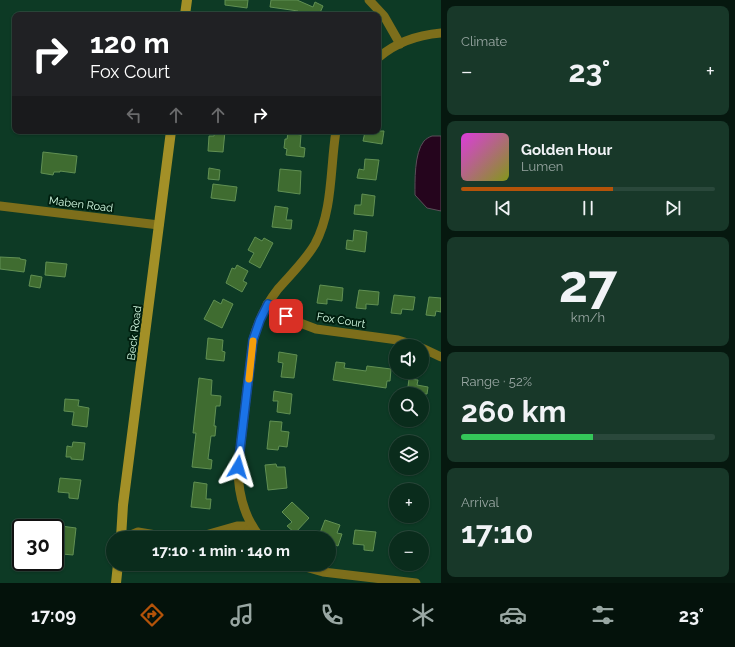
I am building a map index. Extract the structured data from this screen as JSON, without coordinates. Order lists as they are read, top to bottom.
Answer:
{
  "streets": {
    "main road": ["Beck Road"],
    "street": ["Maben Road", "Fox Court"]
  },
  "crossings": [
    ["Maben Road", "Beck Road"]
  ],
  "page": {
    "tile": [
      "Climate",
      ["27", "km/h"],
      ["Range · 52%", "260 km"],
      ["Arrival", "17:10"]
    ],
    "turn": ["120 m", "Fox Court"],
    "heat": ["−", "23°", "+"],
    "song": ["Golden Hour", "Lumen"],
    "map_buttons": ["+", "−"],
    "limit": "30",
    "trip": "17:10 · 1 min · 140 m",
    "tabs": ["17:09", "23°"]
  }
}
